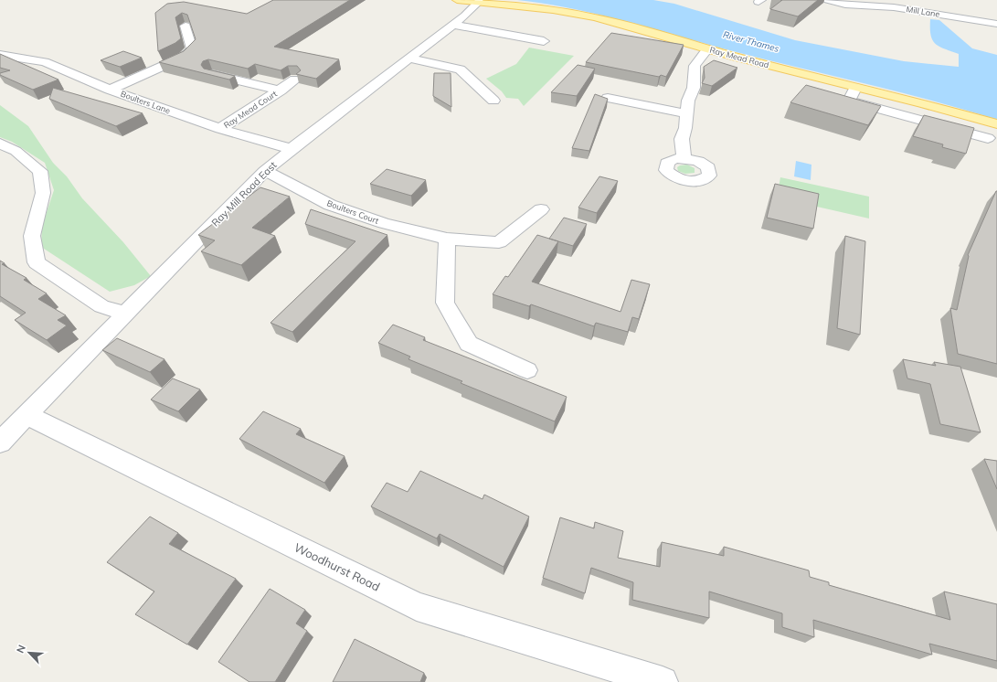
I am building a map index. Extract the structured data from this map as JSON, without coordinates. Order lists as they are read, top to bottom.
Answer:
{
  "streets": {
    "main road": ["Ray Mead Road"],
    "street": [
      "Mill Lane",
      "Boulters Lane",
      "Ray Mead Court",
      "Ray Mill Road East",
      "Boulters Court",
      "Woodhurst Road"
    ]
  },
  "crossings": [
    ["Ray Mead Road", "Ray Mill Road East"],
    ["Boulters Lane", "Ray Mead Court"],
    ["Boulters Lane", "Ray Mill Road East"],
    ["Ray Mill Road East", "Boulters Court"],
    ["Ray Mill Road East", "Woodhurst Road"]
  ],
  "water": ["River Thames"],
  "north": "top left"
}
